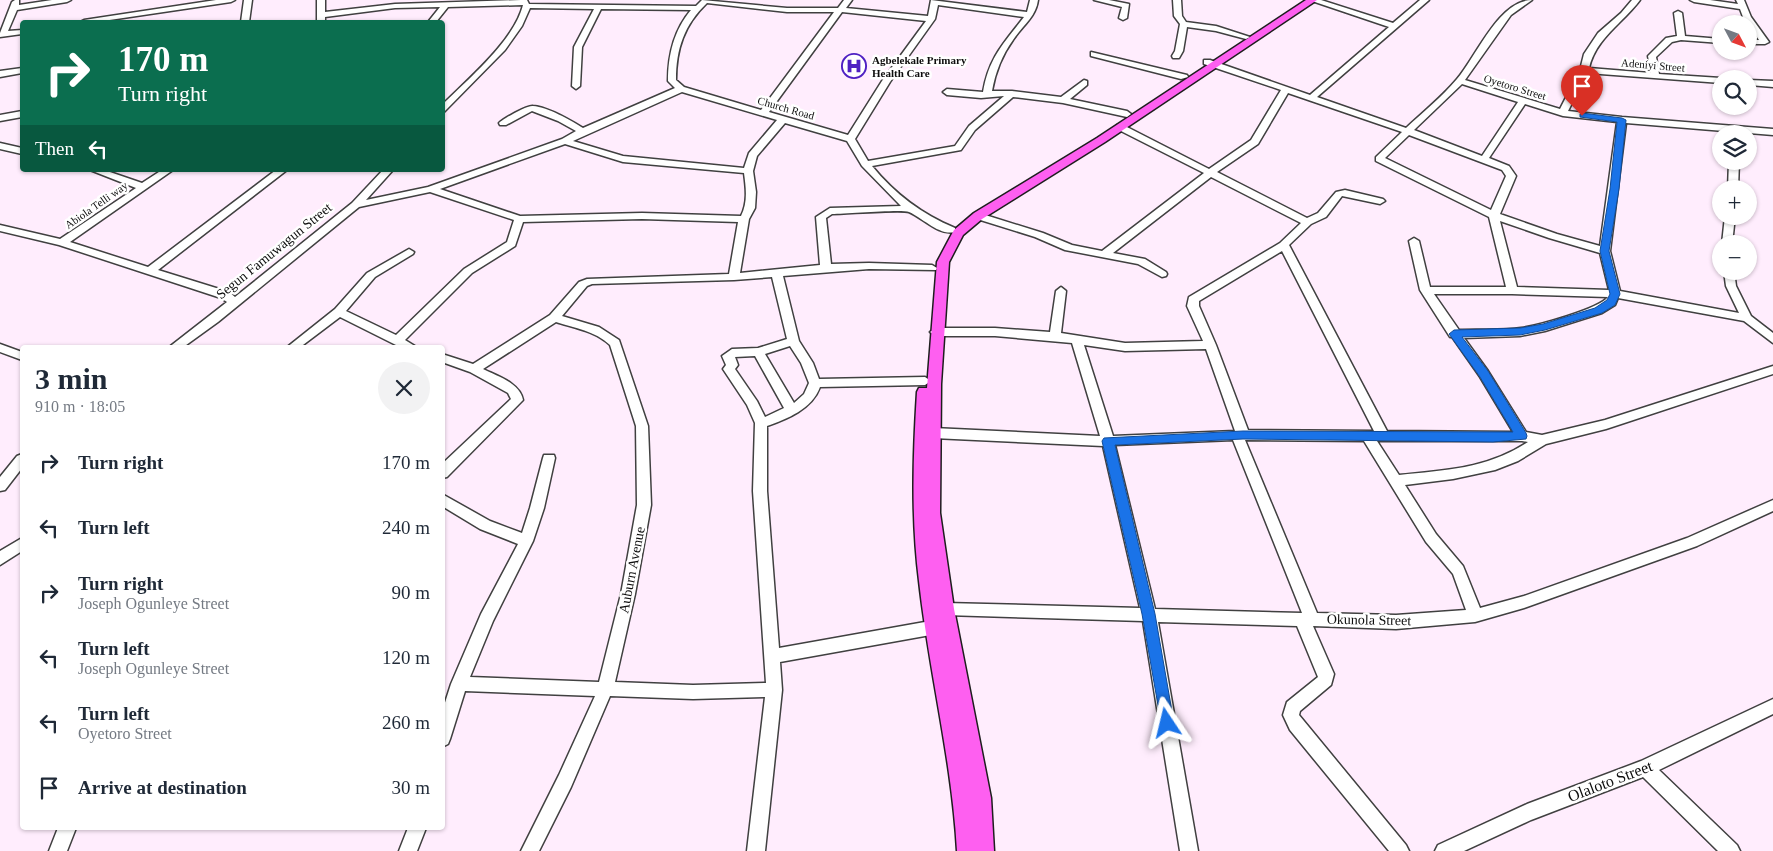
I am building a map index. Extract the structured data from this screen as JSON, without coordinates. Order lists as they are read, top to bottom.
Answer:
{
  "streets": {
    "street": [
      "Adeniyi Street",
      "Oyetoro Street",
      "Church Road",
      "Abiola Telli way",
      "Segun Famuwagun Street",
      "Auburn Avenue",
      "Okunola Street",
      "Olaloto Street"
    ]
  },
  "places": {
    "hospital": ["Agbelekale Primary Health Care"]
  },
  "north": "bottom right",
  "page": {
    "map_buttons": ["+", "−"],
    "turn": ["170 m", "Turn right"],
    "then": "Then",
    "heading": ["3 min", "910 m · 18:05"],
    "list": [
      {
        "name": "Turn right",
        "value": "170 m"
      },
      {
        "name": "Turn left",
        "value": "240 m"
      },
      {
        "name": "Turn right",
        "note": "Joseph Ogunleye Street",
        "value": "90 m"
      },
      {
        "name": "Turn left",
        "note": "Joseph Ogunleye Street",
        "value": "120 m"
      },
      {
        "name": "Turn left",
        "note": "Oyetoro Street",
        "value": "260 m"
      },
      {
        "name": "Arrive at destination",
        "value": "30 m"
      }
    ]
  }
}
